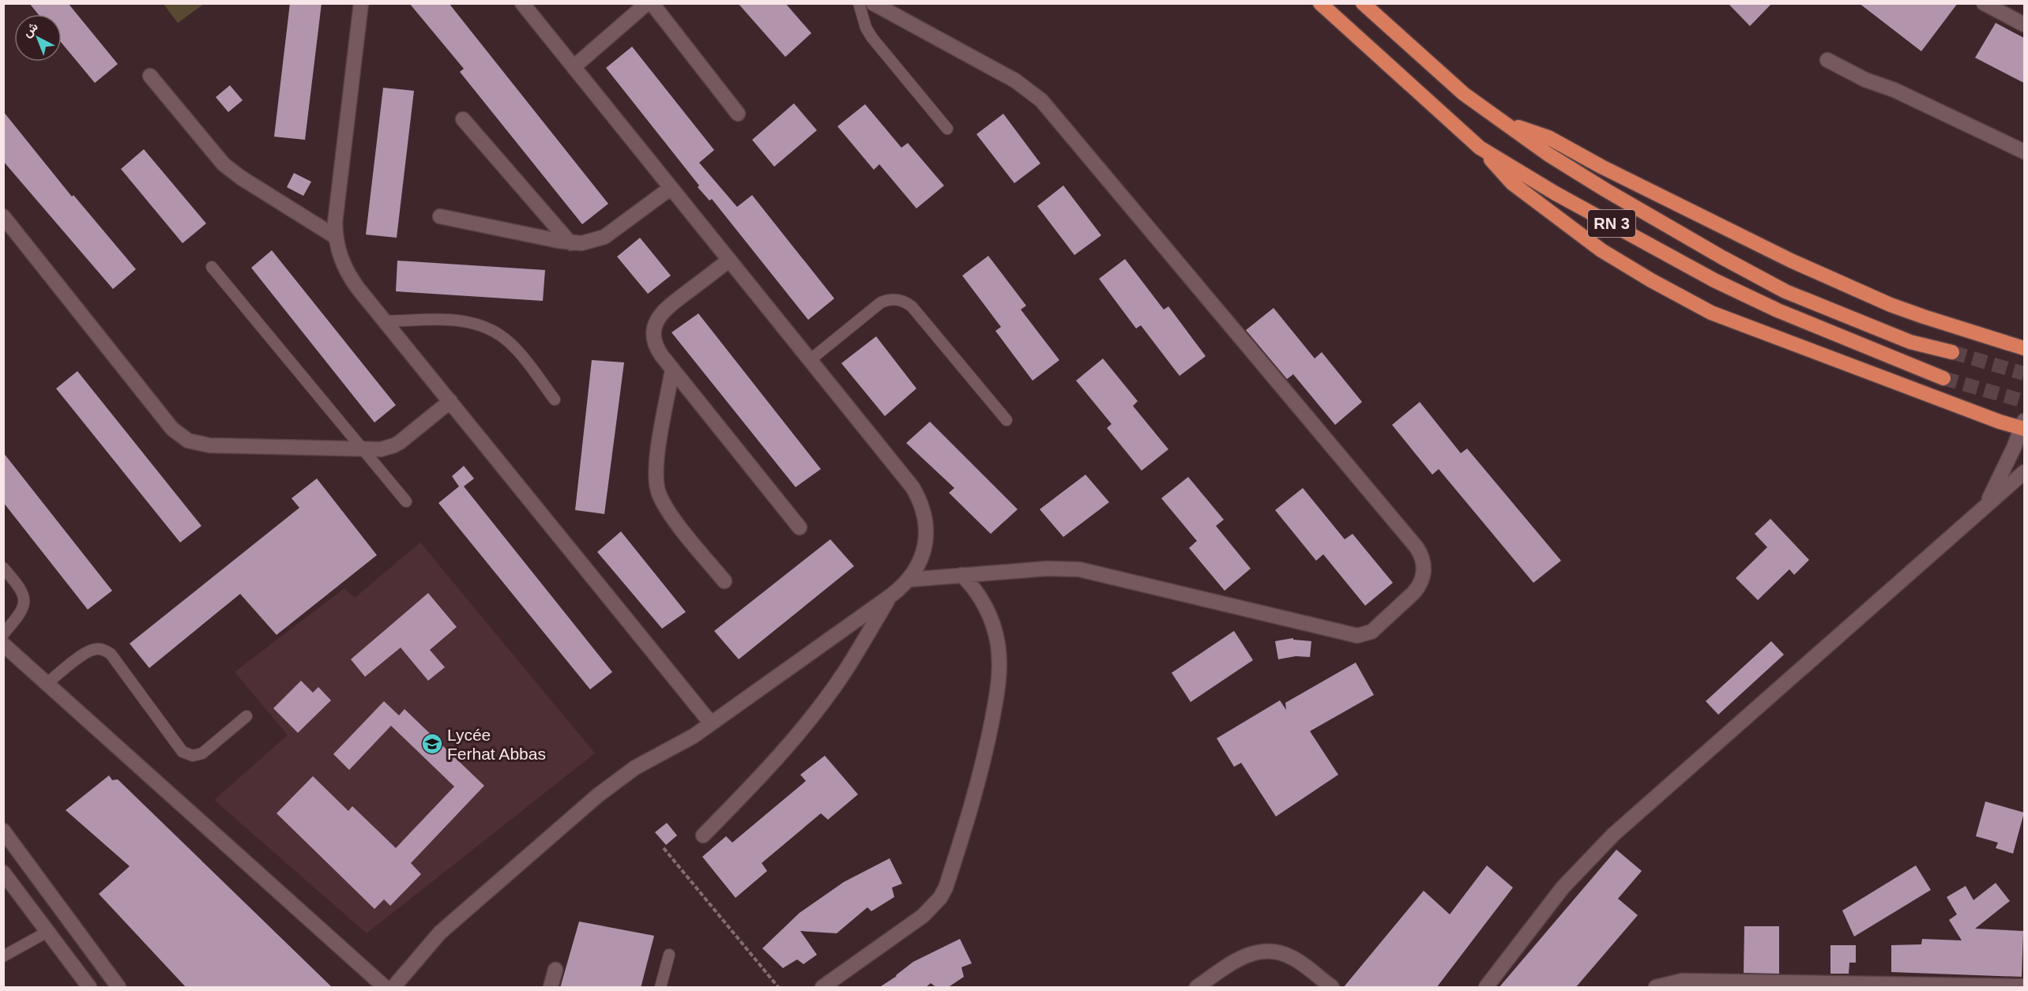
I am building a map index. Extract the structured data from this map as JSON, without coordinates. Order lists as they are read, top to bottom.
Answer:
{
  "streets": {
    "highway": ["RN 3"]
  },
  "places": {
    "school or university": ["Lycée Ferhat Abbas"]
  },
  "north": "top left"
}
